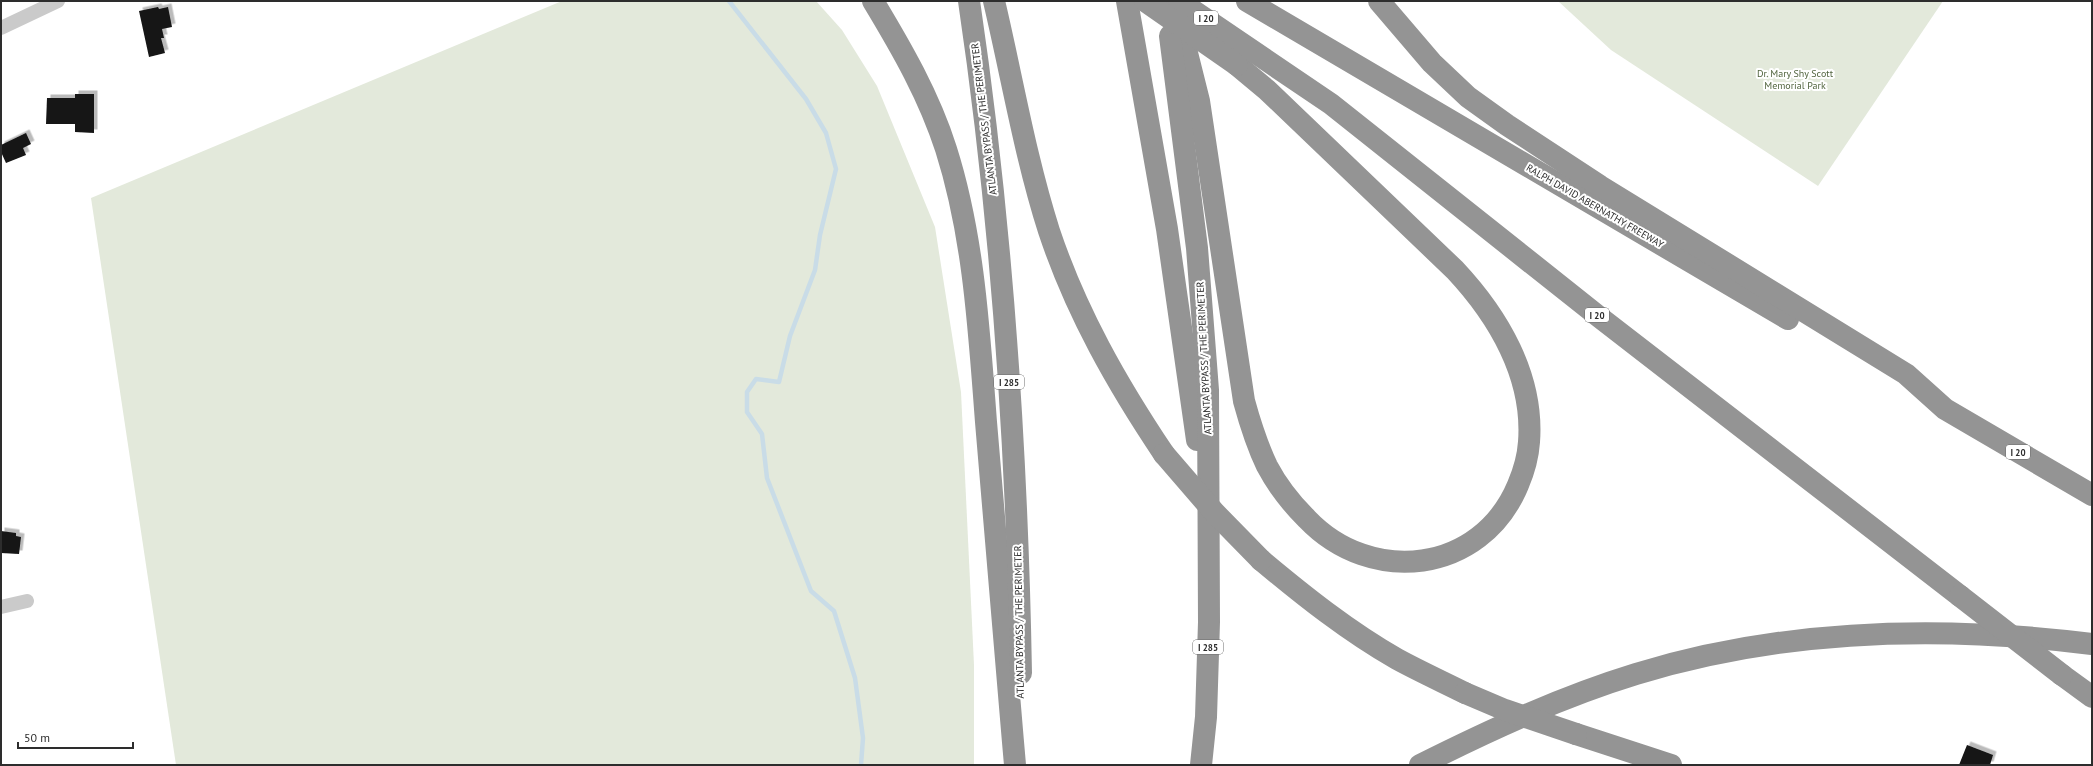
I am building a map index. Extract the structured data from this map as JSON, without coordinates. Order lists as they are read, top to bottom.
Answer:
{
  "streets": {
    "highway": [
      "I 20",
      "ATLANTA BYPASS / THE PERIMETER",
      "RALPH DAVID ABERNATHY FREEWAY",
      "I 285"
    ]
  },
  "crossings": [
    ["I 20", "RALPH DAVID ABERNATHY FREEWAY"]
  ],
  "parks": ["Dr. Mary Shy Scott Memorial Park"],
  "scale_bar": "50 m"
}
